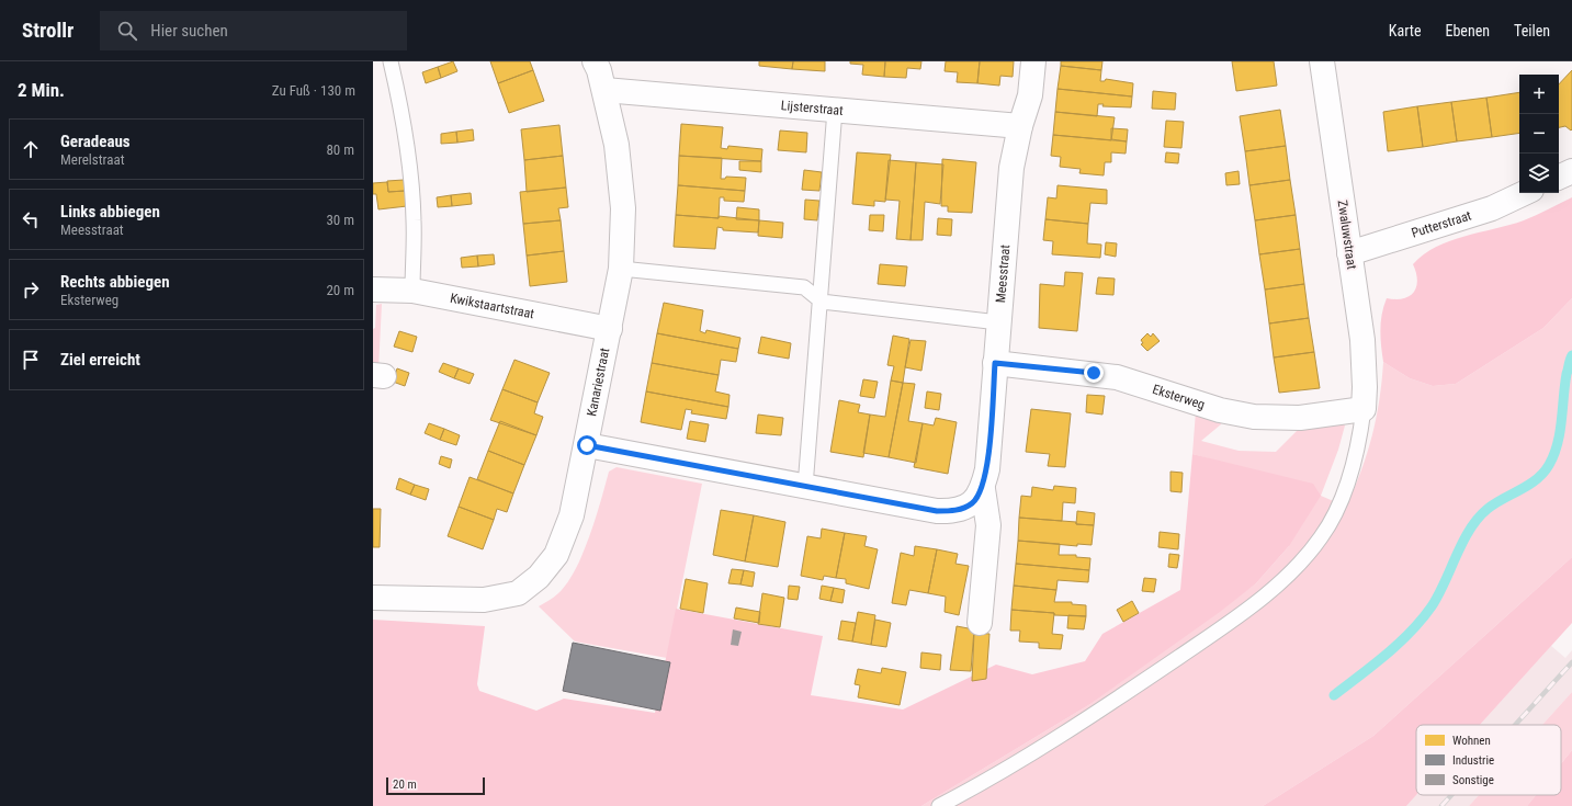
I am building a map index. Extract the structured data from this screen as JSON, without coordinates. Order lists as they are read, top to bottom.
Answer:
{
  "streets": {
    "street": [
      "Lijsterstraat",
      "Putterstraat",
      "Zwaluwstraat",
      "Meesstraat",
      "Kwikstaartstraat",
      "Kanariestraat",
      "Eksterweg"
    ]
  },
  "crossings": [
    ["Lijsterstraat", "Meesstraat"],
    ["Lijsterstraat", "Kanariestraat"],
    ["Putterstraat", "Zwaluwstraat"],
    ["Zwaluwstraat", "Eksterweg"],
    ["Meesstraat", "Eksterweg"],
    ["Kwikstaartstraat", "Kanariestraat"]
  ],
  "legend": ["Wohnen", "Industrie", "Sonstige"],
  "scale_bar": "20 m",
  "page": {
    "header": "Strollr",
    "search": "Hier suchen",
    "nav": ["Karte", "Ebenen", "Teilen"],
    "heading": ["2 Min.", "Zu Fuß · 130 m"],
    "map_buttons": ["+", "−"],
    "list": [
      ["Geradeaus", "Merelstraat", "80 m"],
      ["Links abbiegen", "Meesstraat", "30 m"],
      ["Rechts abbiegen", "Eksterweg", "20 m"],
      "Ziel erreicht"
    ],
    "scale": "20 m"
  }
}
